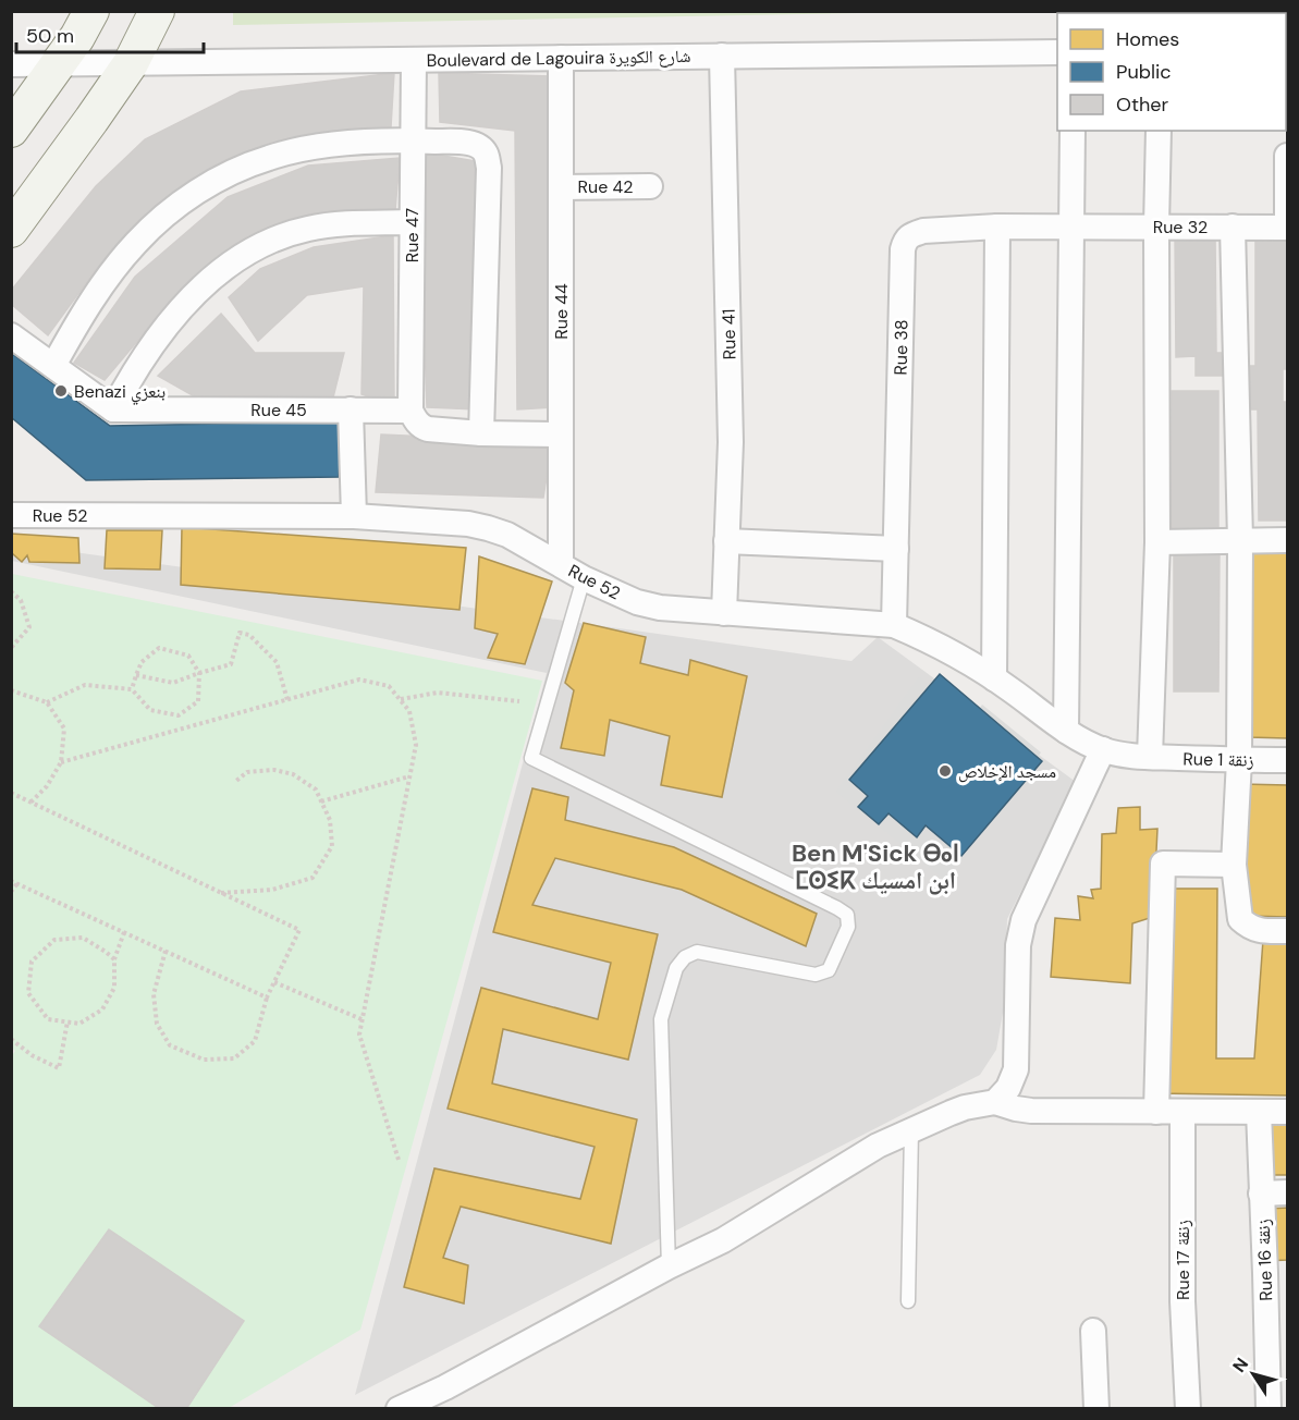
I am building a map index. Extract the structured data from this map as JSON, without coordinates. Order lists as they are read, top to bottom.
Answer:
{
  "streets": {
    "street": [
      "Boulevard de Lagouira شارع الكويرة",
      "Rue 42",
      "Rue 32",
      "Rue 47",
      "Rue 44",
      "Rue 41",
      "Rue 38",
      "Rue 45",
      "Rue 52",
      "Rue 1 زنقة",
      "Rue 17 زنقة",
      "Rue 16 زنقة"
    ]
  },
  "crossings": [
    ["Boulevard de Lagouira شارع الكويرة", "Rue 47"],
    ["Boulevard de Lagouira شارع الكويرة", "Rue 44"],
    ["Boulevard de Lagouira شارع الكويرة", "Rue 41"],
    ["Rue 42", "Rue 44"],
    ["Rue 32", "Rue 38"],
    ["Rue 47", "Rue 45"],
    ["Rue 44", "Rue 52"],
    ["Rue 41", "Rue 52"],
    ["Rue 38", "Rue 52"],
    ["Rue 52", "Rue 1 زنقة"]
  ],
  "districts": ["Ben M'Sick ⴱⴰⵏ ⵎⵙⵉⴽ ابن امسيك"],
  "places": ["Benazi بنعزي", "مسجد الإخلاص"],
  "legend": ["Homes", "Public", "Other"],
  "scale_bar": "50 m",
  "north": "top left"
}
